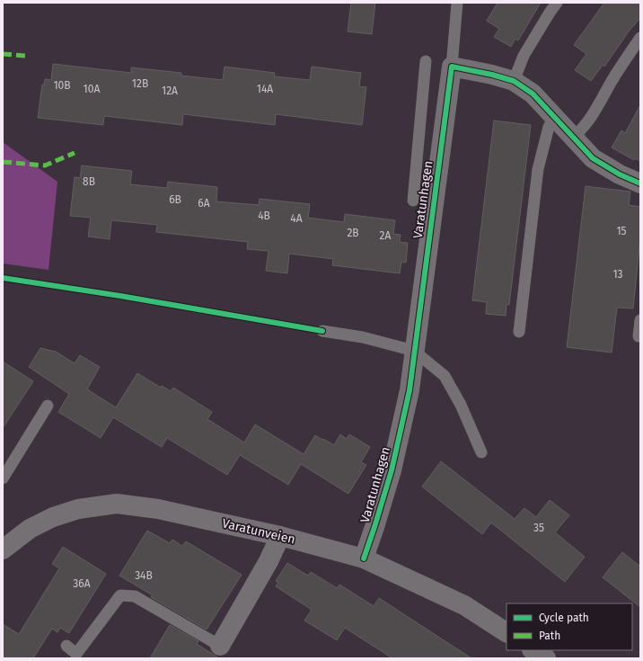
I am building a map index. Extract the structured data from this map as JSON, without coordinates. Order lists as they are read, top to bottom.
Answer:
{
  "streets": {
    "street": ["Varatunhagen", "Varatunveien"]
  },
  "crossings": [
    ["Varatunhagen", "Varatunveien"]
  ],
  "house_numbers": [
    "12B",
    "10B",
    "10A",
    "14A",
    "12A",
    "8B",
    "6B",
    "6A",
    "4B",
    "4A",
    "15",
    "2B",
    "2A",
    "13",
    "35",
    "34B",
    "36A"
  ],
  "legend": ["Cycle path", "Path"]
}
